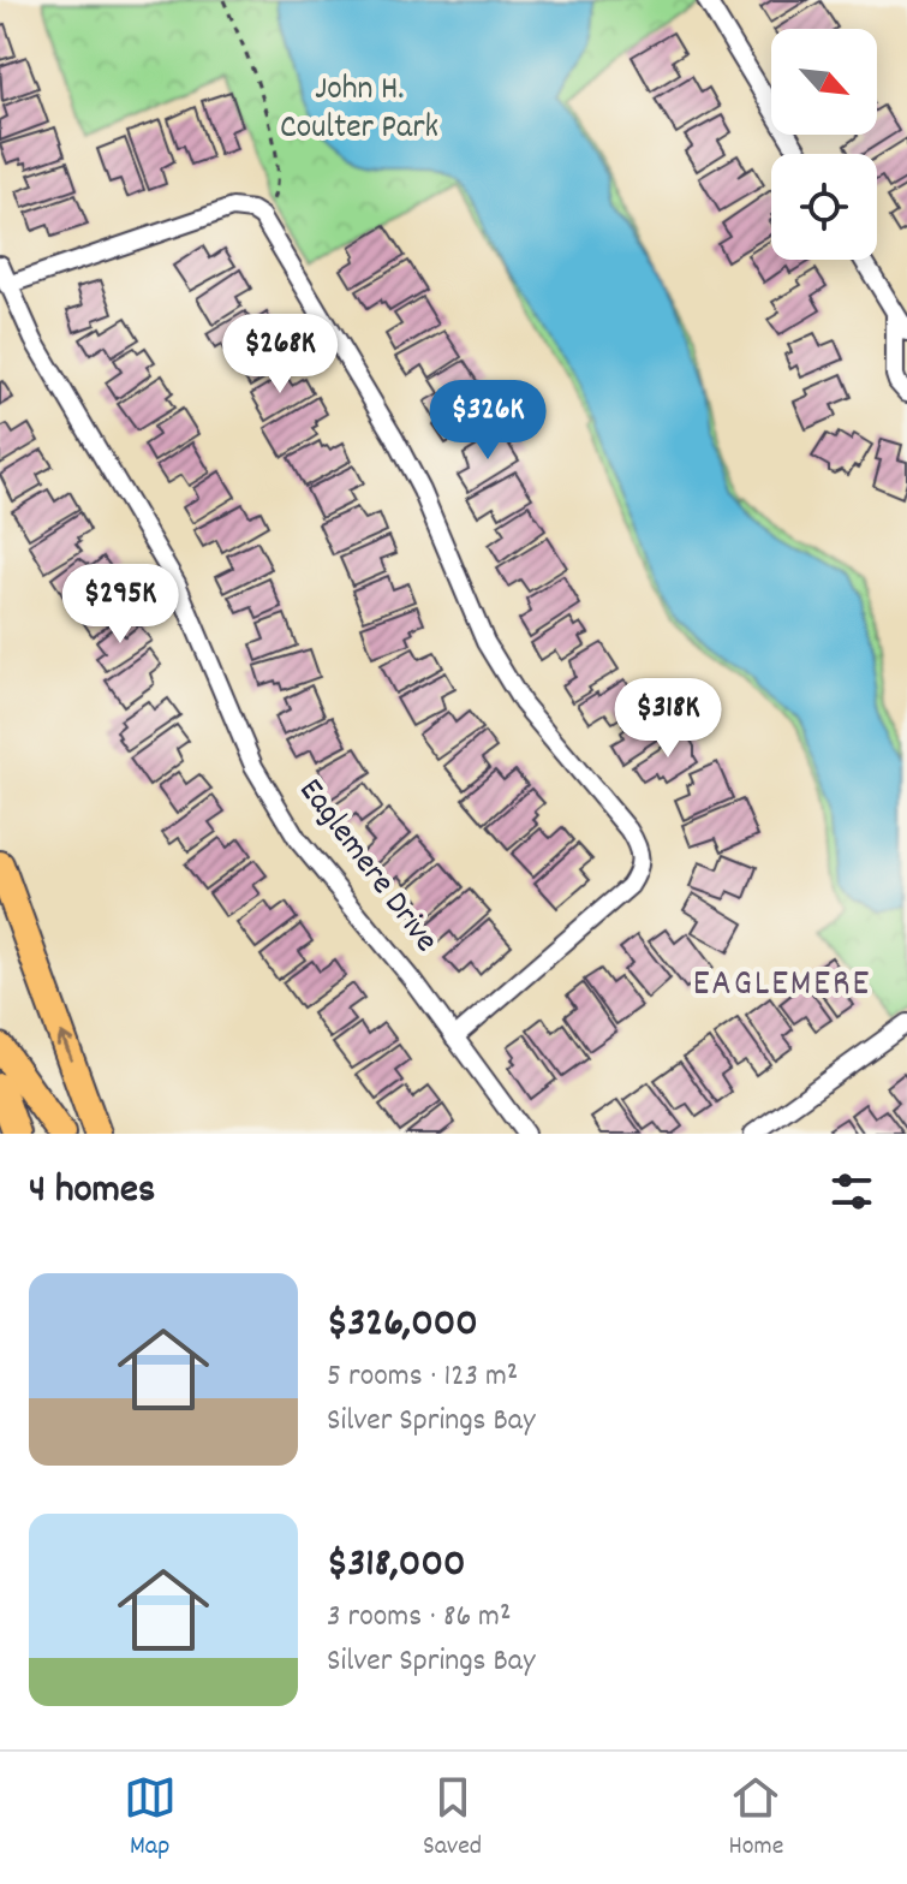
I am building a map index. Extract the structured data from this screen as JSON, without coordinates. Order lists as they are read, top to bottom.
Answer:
{
  "streets": {
    "street": ["Eaglemere Drive"]
  },
  "districts": ["EAGLEMERE"],
  "parks": ["John H. Coulter Park"],
  "north": "bottom right",
  "page": {
    "price": [
      "$268K",
      "$326K",
      "$295K",
      "$318K"
    ],
    "heading": "4 homes",
    "list": [
      {
        "name": "$326,000",
        "note": "5 rooms · 123 m² · Silver Springs Bay"
      },
      {
        "name": "$318,000",
        "note": "3 rooms · 86 m² · Silver Springs Bay"
      }
    ],
    "tabs": ["Map", "Saved", "Home"]
  }
}
